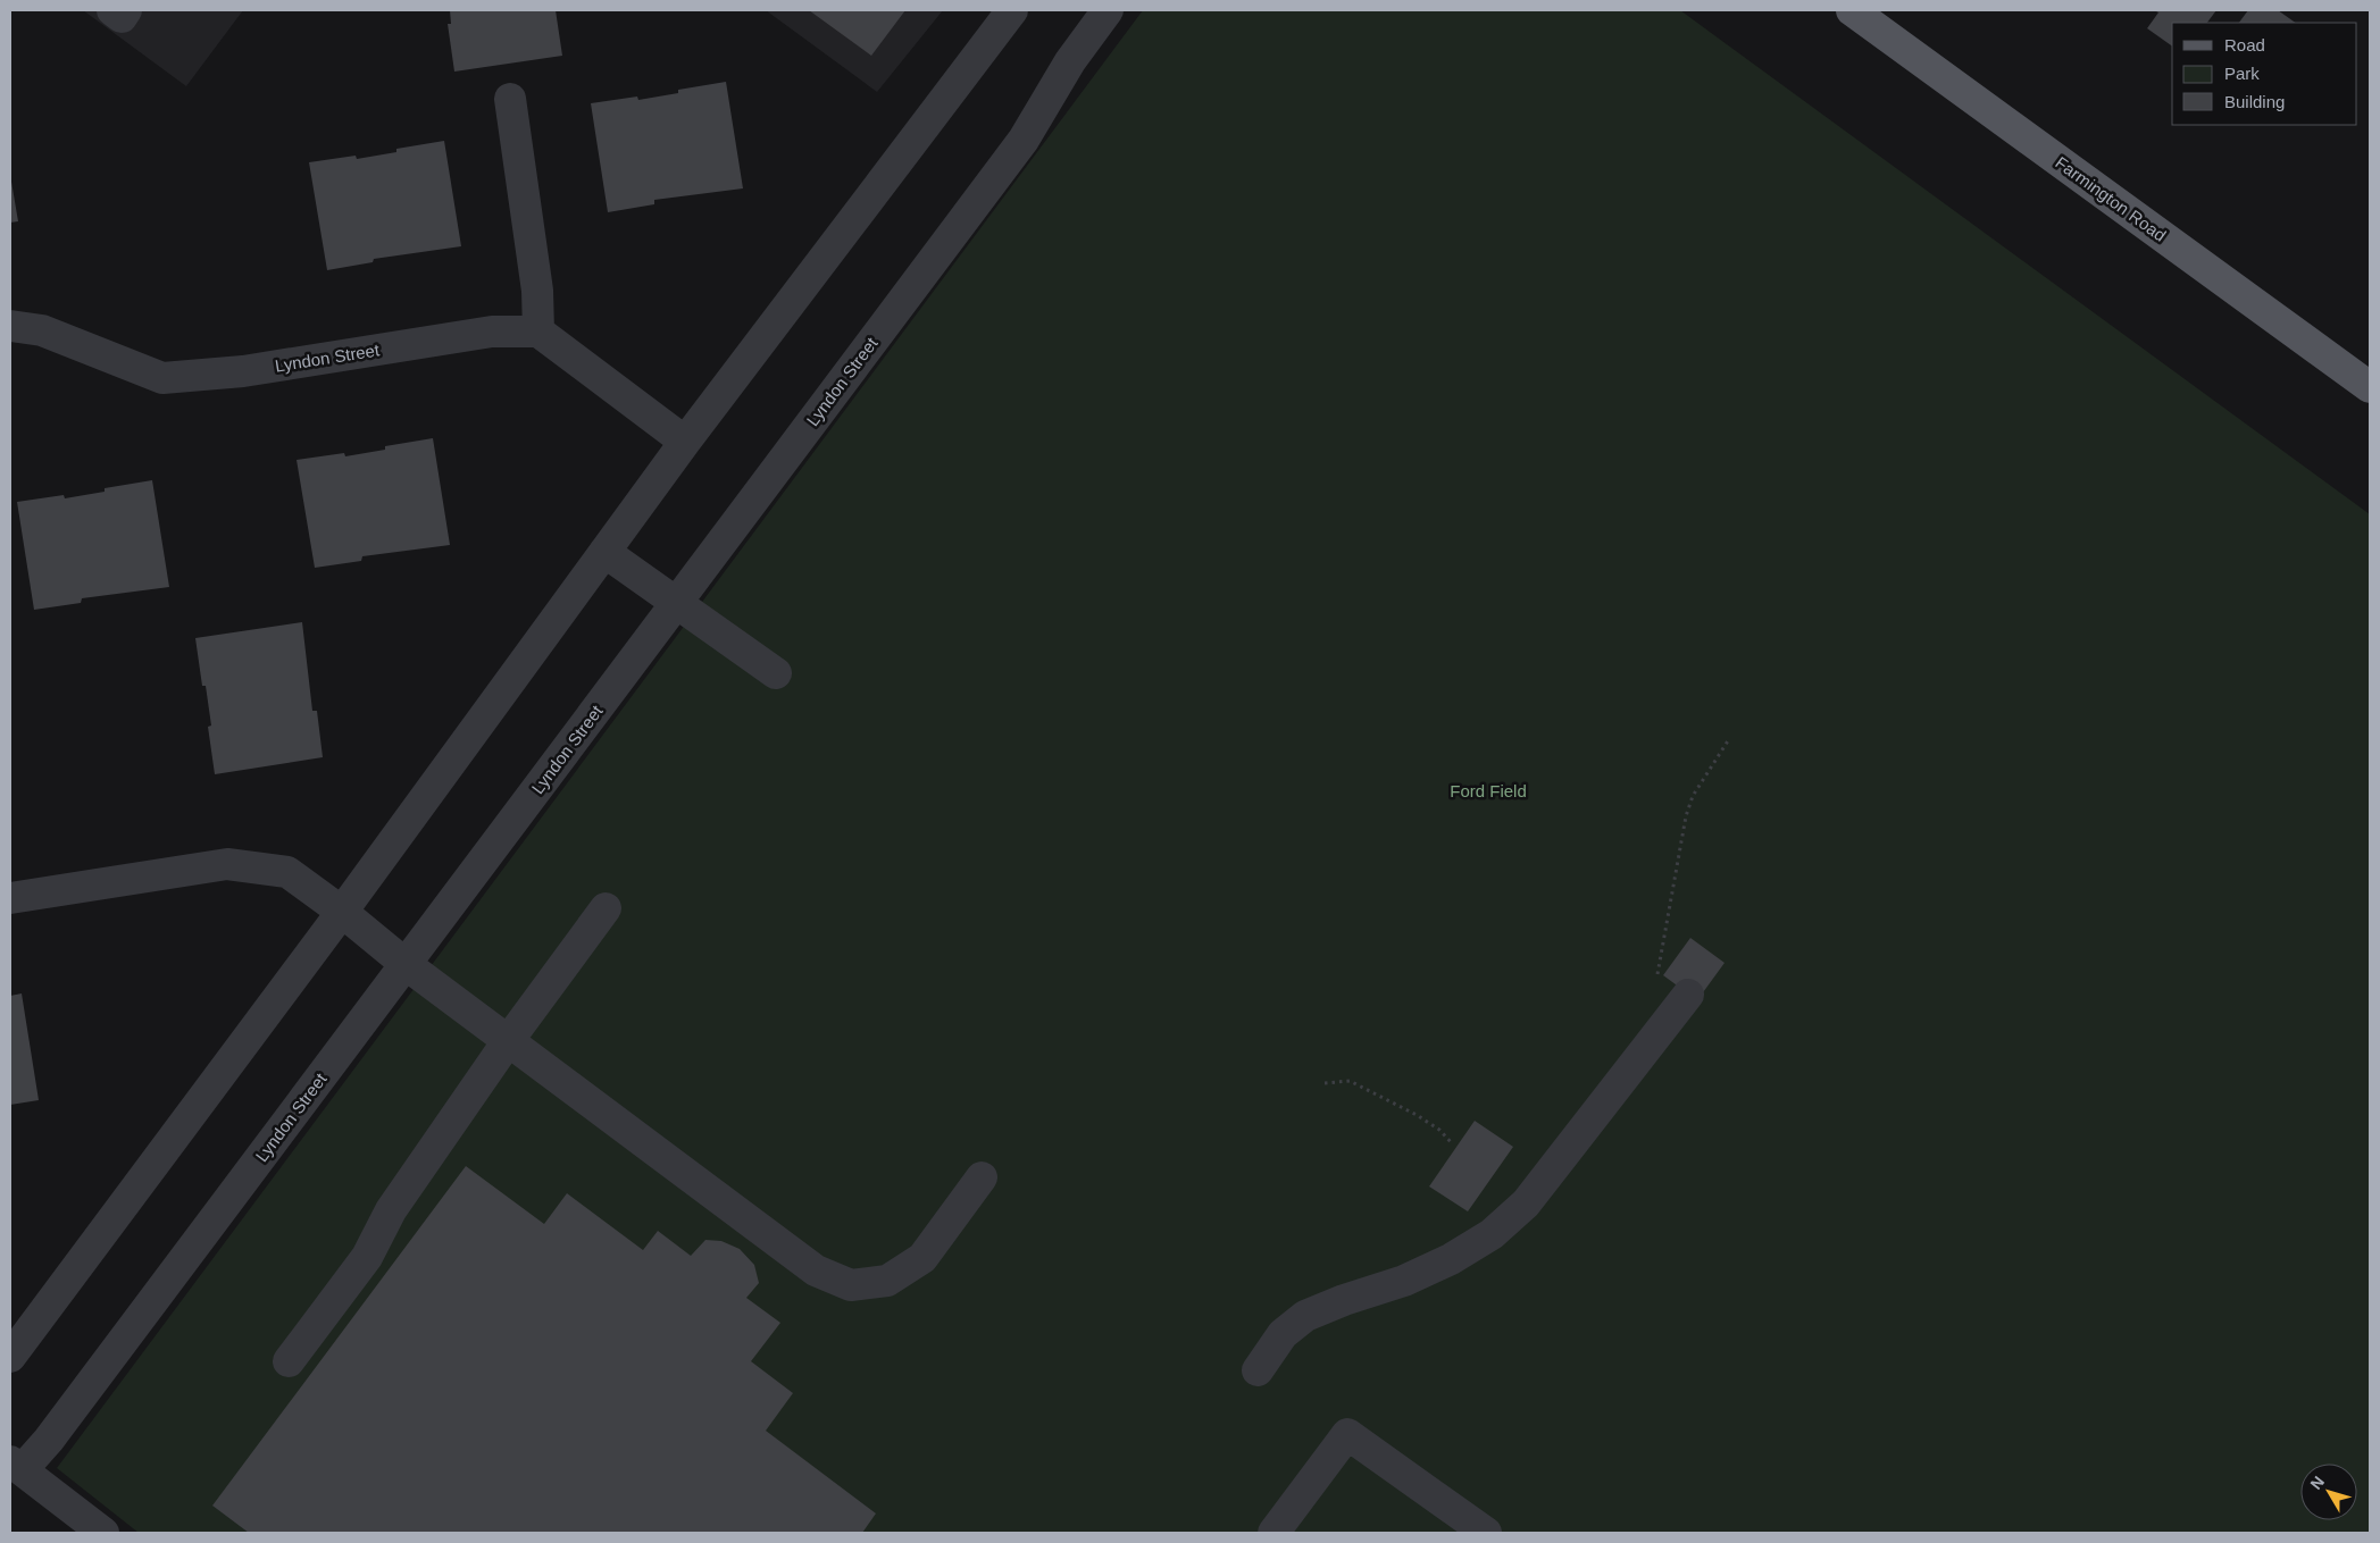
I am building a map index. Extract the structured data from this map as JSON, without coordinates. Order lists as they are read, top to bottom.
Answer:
{
  "streets": {
    "main road": ["Farmington Road"],
    "street": ["Lyndon Street"]
  },
  "parks": ["Ford Field"],
  "legend": ["Road", "Park", "Building"],
  "north": "top left"
}
